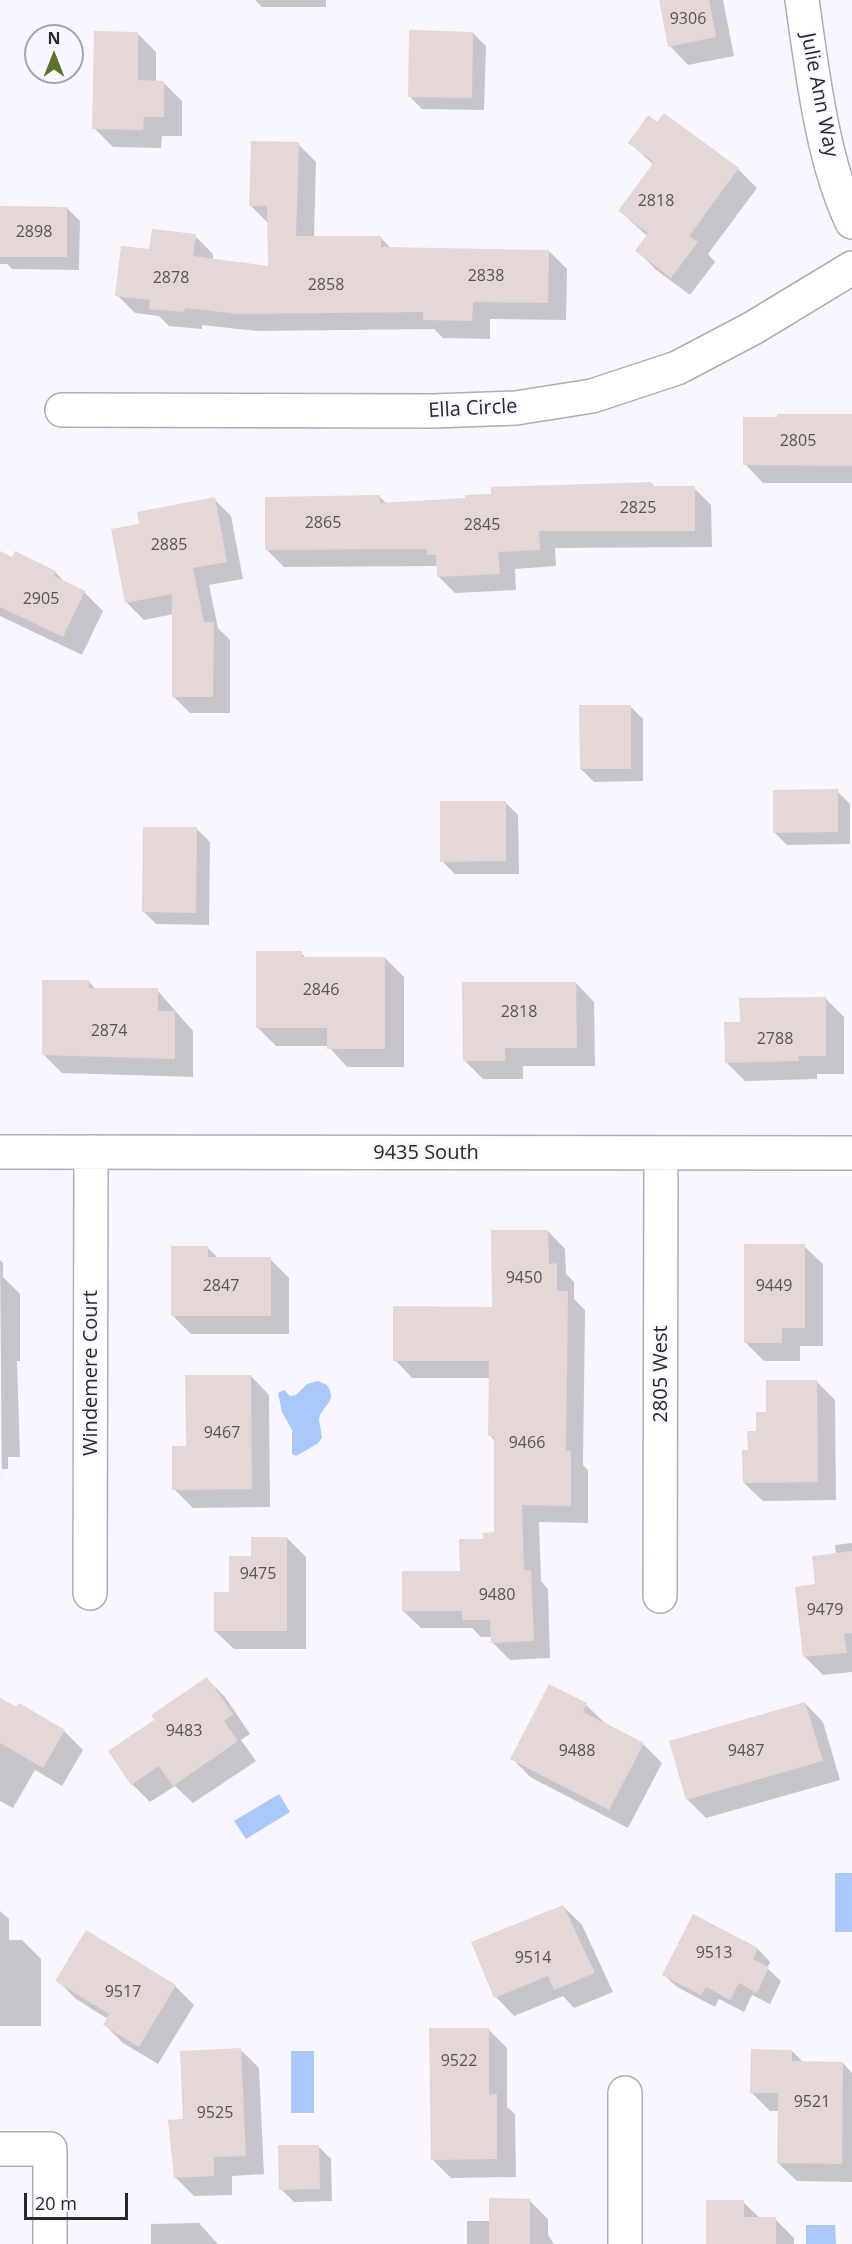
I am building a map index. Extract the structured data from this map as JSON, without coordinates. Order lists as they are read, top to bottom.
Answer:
{
  "streets": {
    "street": [
      "Julie Ann Way",
      "Ella Circle",
      "9435 South",
      "Windemere Court",
      "2805 West"
    ]
  },
  "crossings": [
    ["9435 South", "Windemere Court"],
    ["9435 South", "2805 West"]
  ],
  "house_numbers": [
    "9306",
    "2818",
    "2898",
    "2838",
    "2878",
    "2858",
    "2805",
    "2825",
    "2865",
    "2845",
    "2885",
    "2905",
    "2846",
    "2818",
    "2874",
    "2788",
    "9450",
    "2847",
    "9449",
    "9467",
    "9466",
    "9475",
    "9480",
    "9479",
    "9483",
    "9488",
    "9487",
    "9513",
    "9514",
    "9517",
    "9522",
    "9521",
    "9525"
  ],
  "scale_bar": "20 m",
  "north": "top"
}
